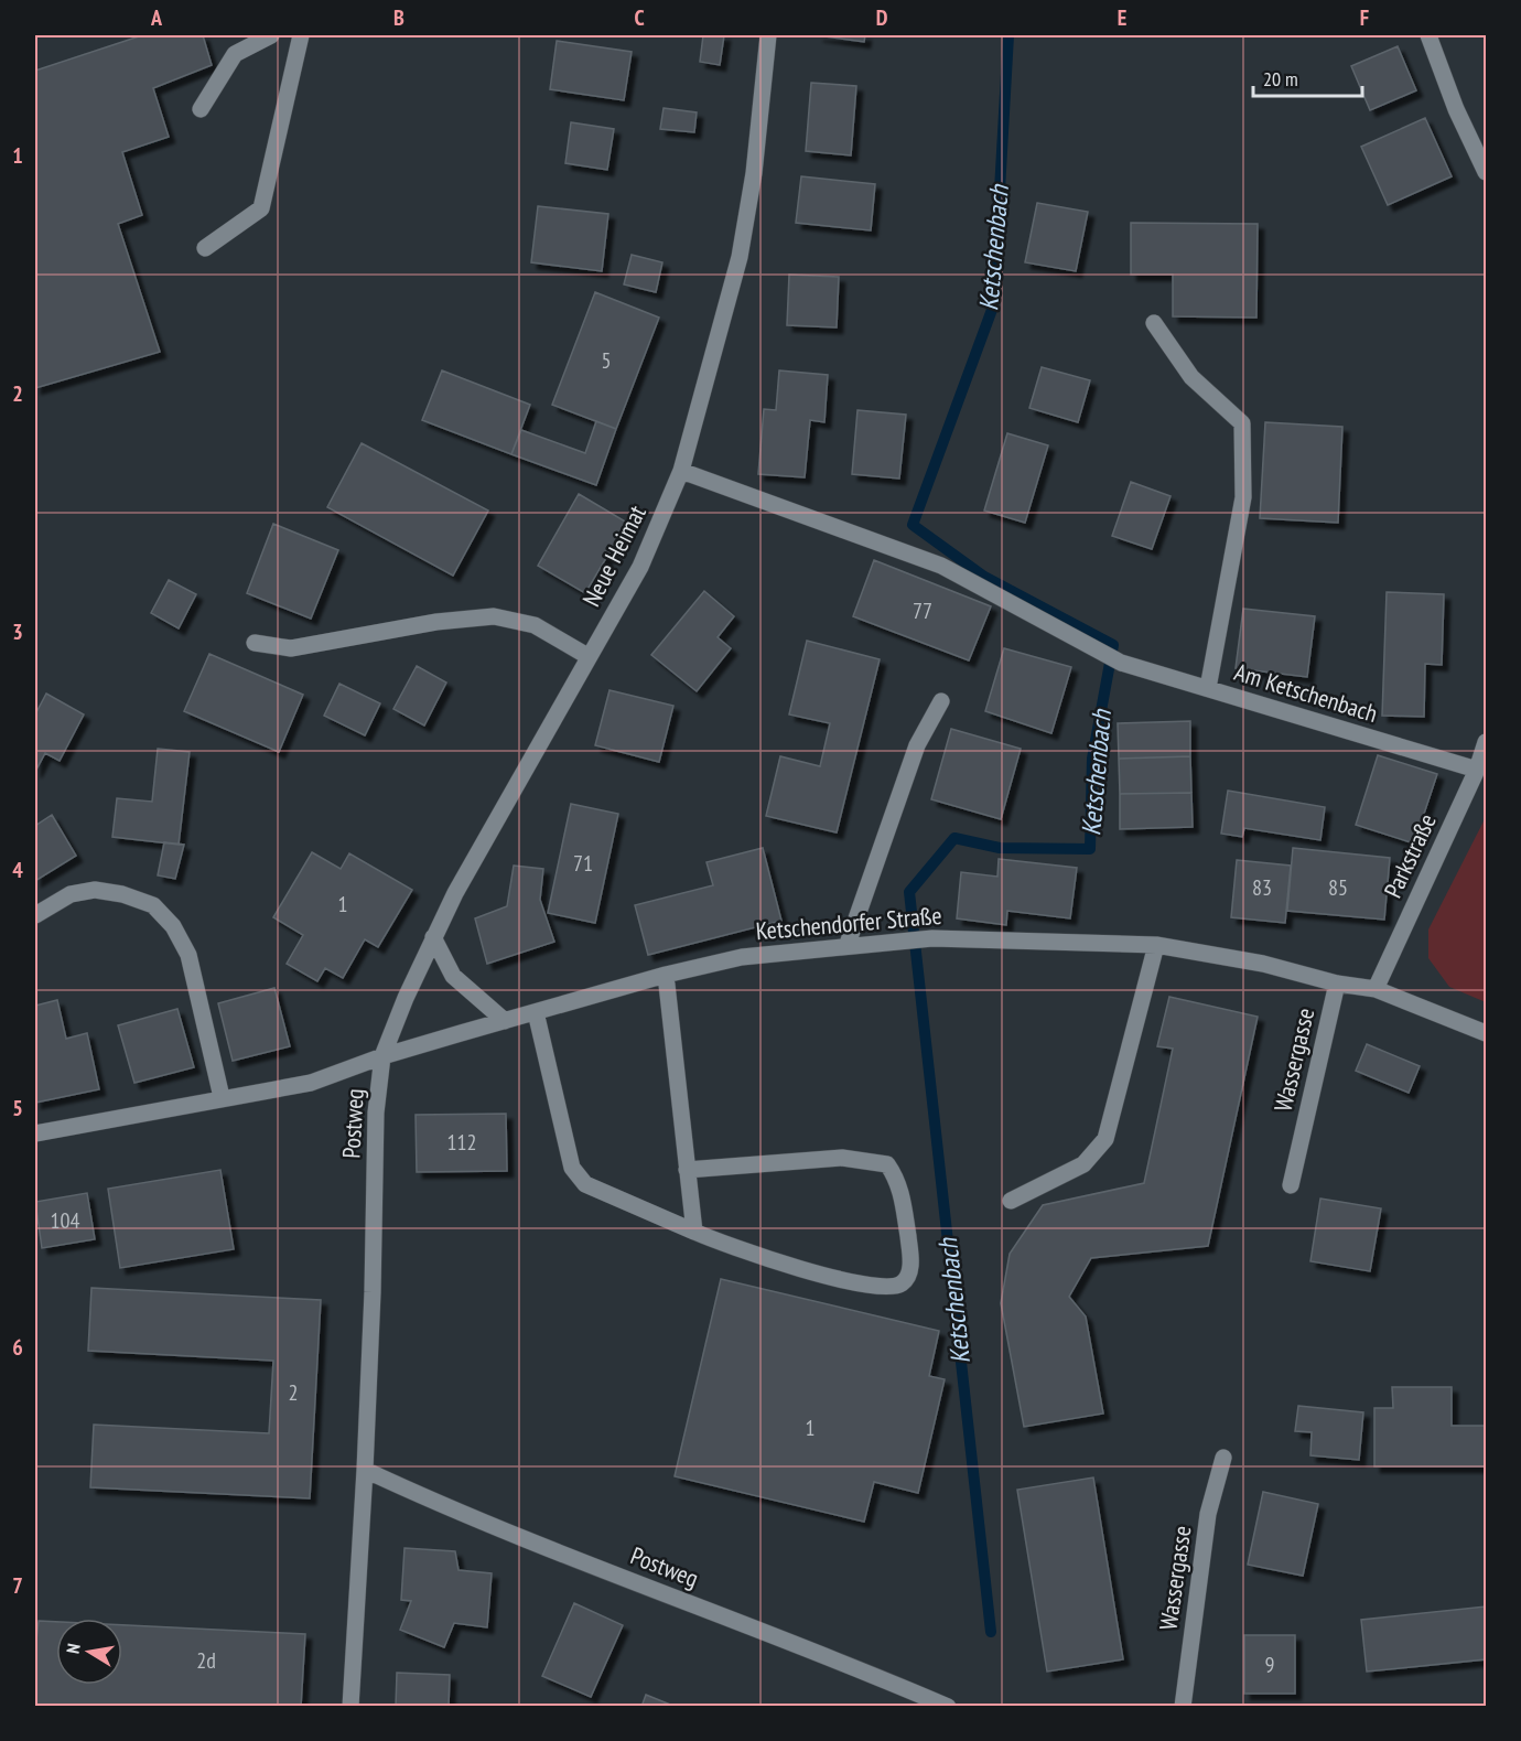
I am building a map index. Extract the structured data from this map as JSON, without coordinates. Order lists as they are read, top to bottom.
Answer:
{
  "streets": {
    "street": [
      "Neue Heimat",
      "Am Ketschenbach",
      "Parkstraße",
      "Ketschendorfer Straße",
      "Wassergasse",
      "Postweg"
    ]
  },
  "crossings": [
    ["Neue Heimat", "Am Ketschenbach"],
    ["Neue Heimat", "Ketschendorfer Straße"],
    ["Neue Heimat", "Postweg"],
    ["Am Ketschenbach", "Parkstraße"],
    ["Parkstraße", "Ketschendorfer Straße"],
    ["Ketschendorfer Straße", "Wassergasse"],
    ["Ketschendorfer Straße", "Postweg"]
  ],
  "water": ["Ketschenbach"],
  "house_numbers": [
    "5",
    "77",
    "71",
    "83",
    "85",
    "1",
    "112",
    "104",
    "2",
    "1",
    "2d",
    "9"
  ],
  "scale_bar": "20 m",
  "north": "left",
  "grid": {
    "columns": [
      "A",
      "B",
      "C",
      "D",
      "E",
      "F"
    ],
    "rows": [
      "1",
      "2",
      "3",
      "4",
      "5",
      "6",
      "7"
    ]
  }
}
